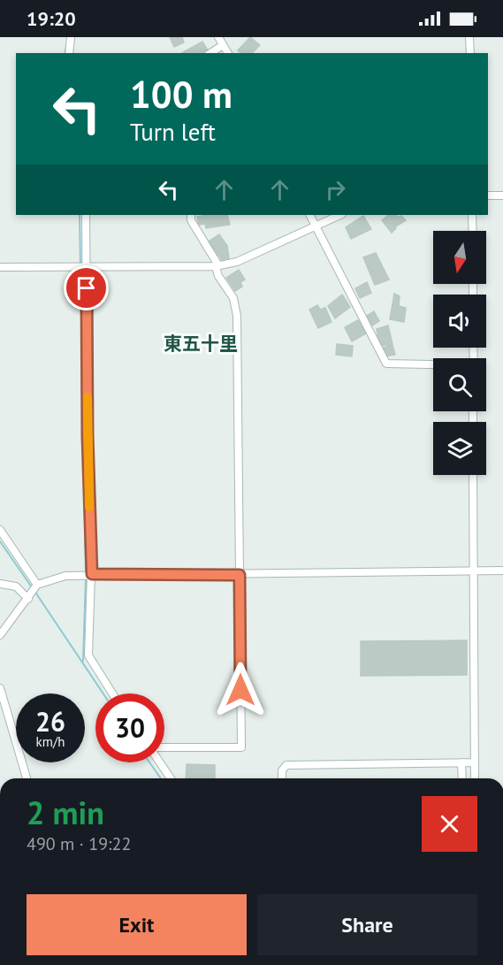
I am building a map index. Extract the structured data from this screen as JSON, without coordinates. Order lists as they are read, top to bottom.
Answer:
{
  "districts": ["東五十里"],
  "north": "bottom",
  "page": {
    "status": "19:20",
    "turn": ["100 m", "Turn left"],
    "speed": "26 km/h",
    "limit": "30",
    "heading": ["2 min", "490 m · 19:22"],
    "buttons": ["Exit", "Share"]
  }
}
